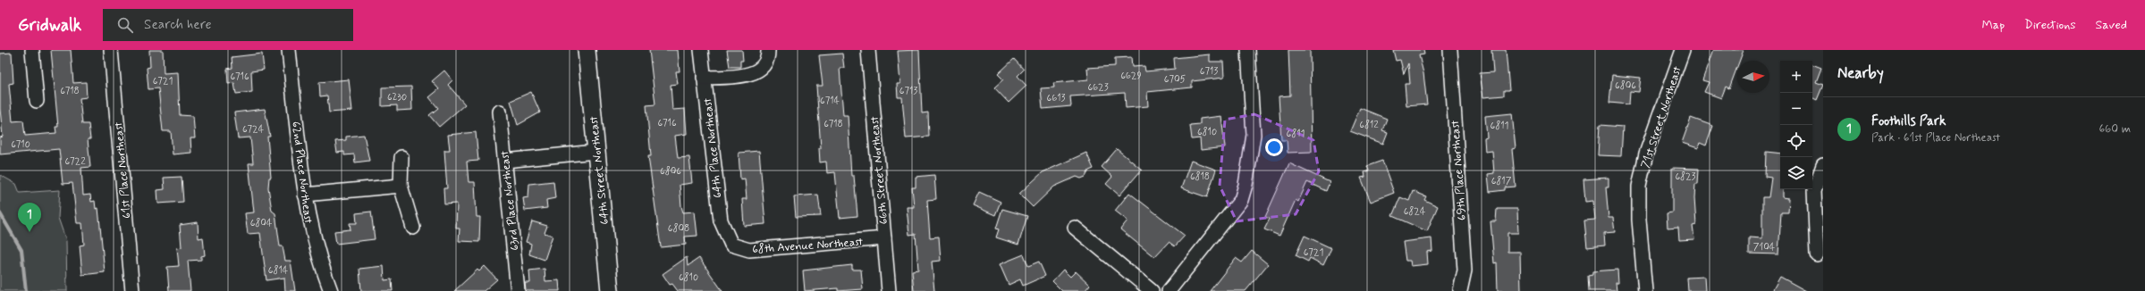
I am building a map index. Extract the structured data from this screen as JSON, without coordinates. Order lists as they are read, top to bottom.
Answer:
{
  "streets": {
    "main road": ["64th Street Northeast"],
    "street": [
      "71st Street Northeast",
      "64th Place Northeast",
      "61st Place Northeast",
      "66th Street Northeast",
      "69th Place Northeast",
      "62nd Place Northeast",
      "63rd Place Northeast",
      "68th Avenue Northeast"
    ]
  },
  "crossings": [
    ["64th Place Northeast", "68th Avenue Northeast"],
    ["66th Street Northeast", "68th Avenue Northeast"]
  ],
  "house_numbers": [
    "6713",
    "6629",
    "6716",
    "6705",
    "6721",
    "6806",
    "6623",
    "6718",
    "6713",
    "6230",
    "6613",
    "6714",
    "6716",
    "6718",
    "6812",
    "6811",
    "6724",
    "6810",
    "6811",
    "6710",
    "6722",
    "6806",
    "6818",
    "6823",
    "6817",
    "6824",
    "6804",
    "6808",
    "7104",
    "6721",
    "6814",
    "6810"
  ],
  "north": "right",
  "page": {
    "header": "Gridwalk",
    "search": "Search here",
    "nav": ["Map", "Directions", "Saved"],
    "heading": "Nearby",
    "map_buttons": ["+", "−"],
    "list": [
      {
        "mark": "1",
        "name": "Foothills Park",
        "note": "Park · 61st Place Northeast",
        "value": "660 m"
      }
    ],
    "pins": "1"
  }
}
